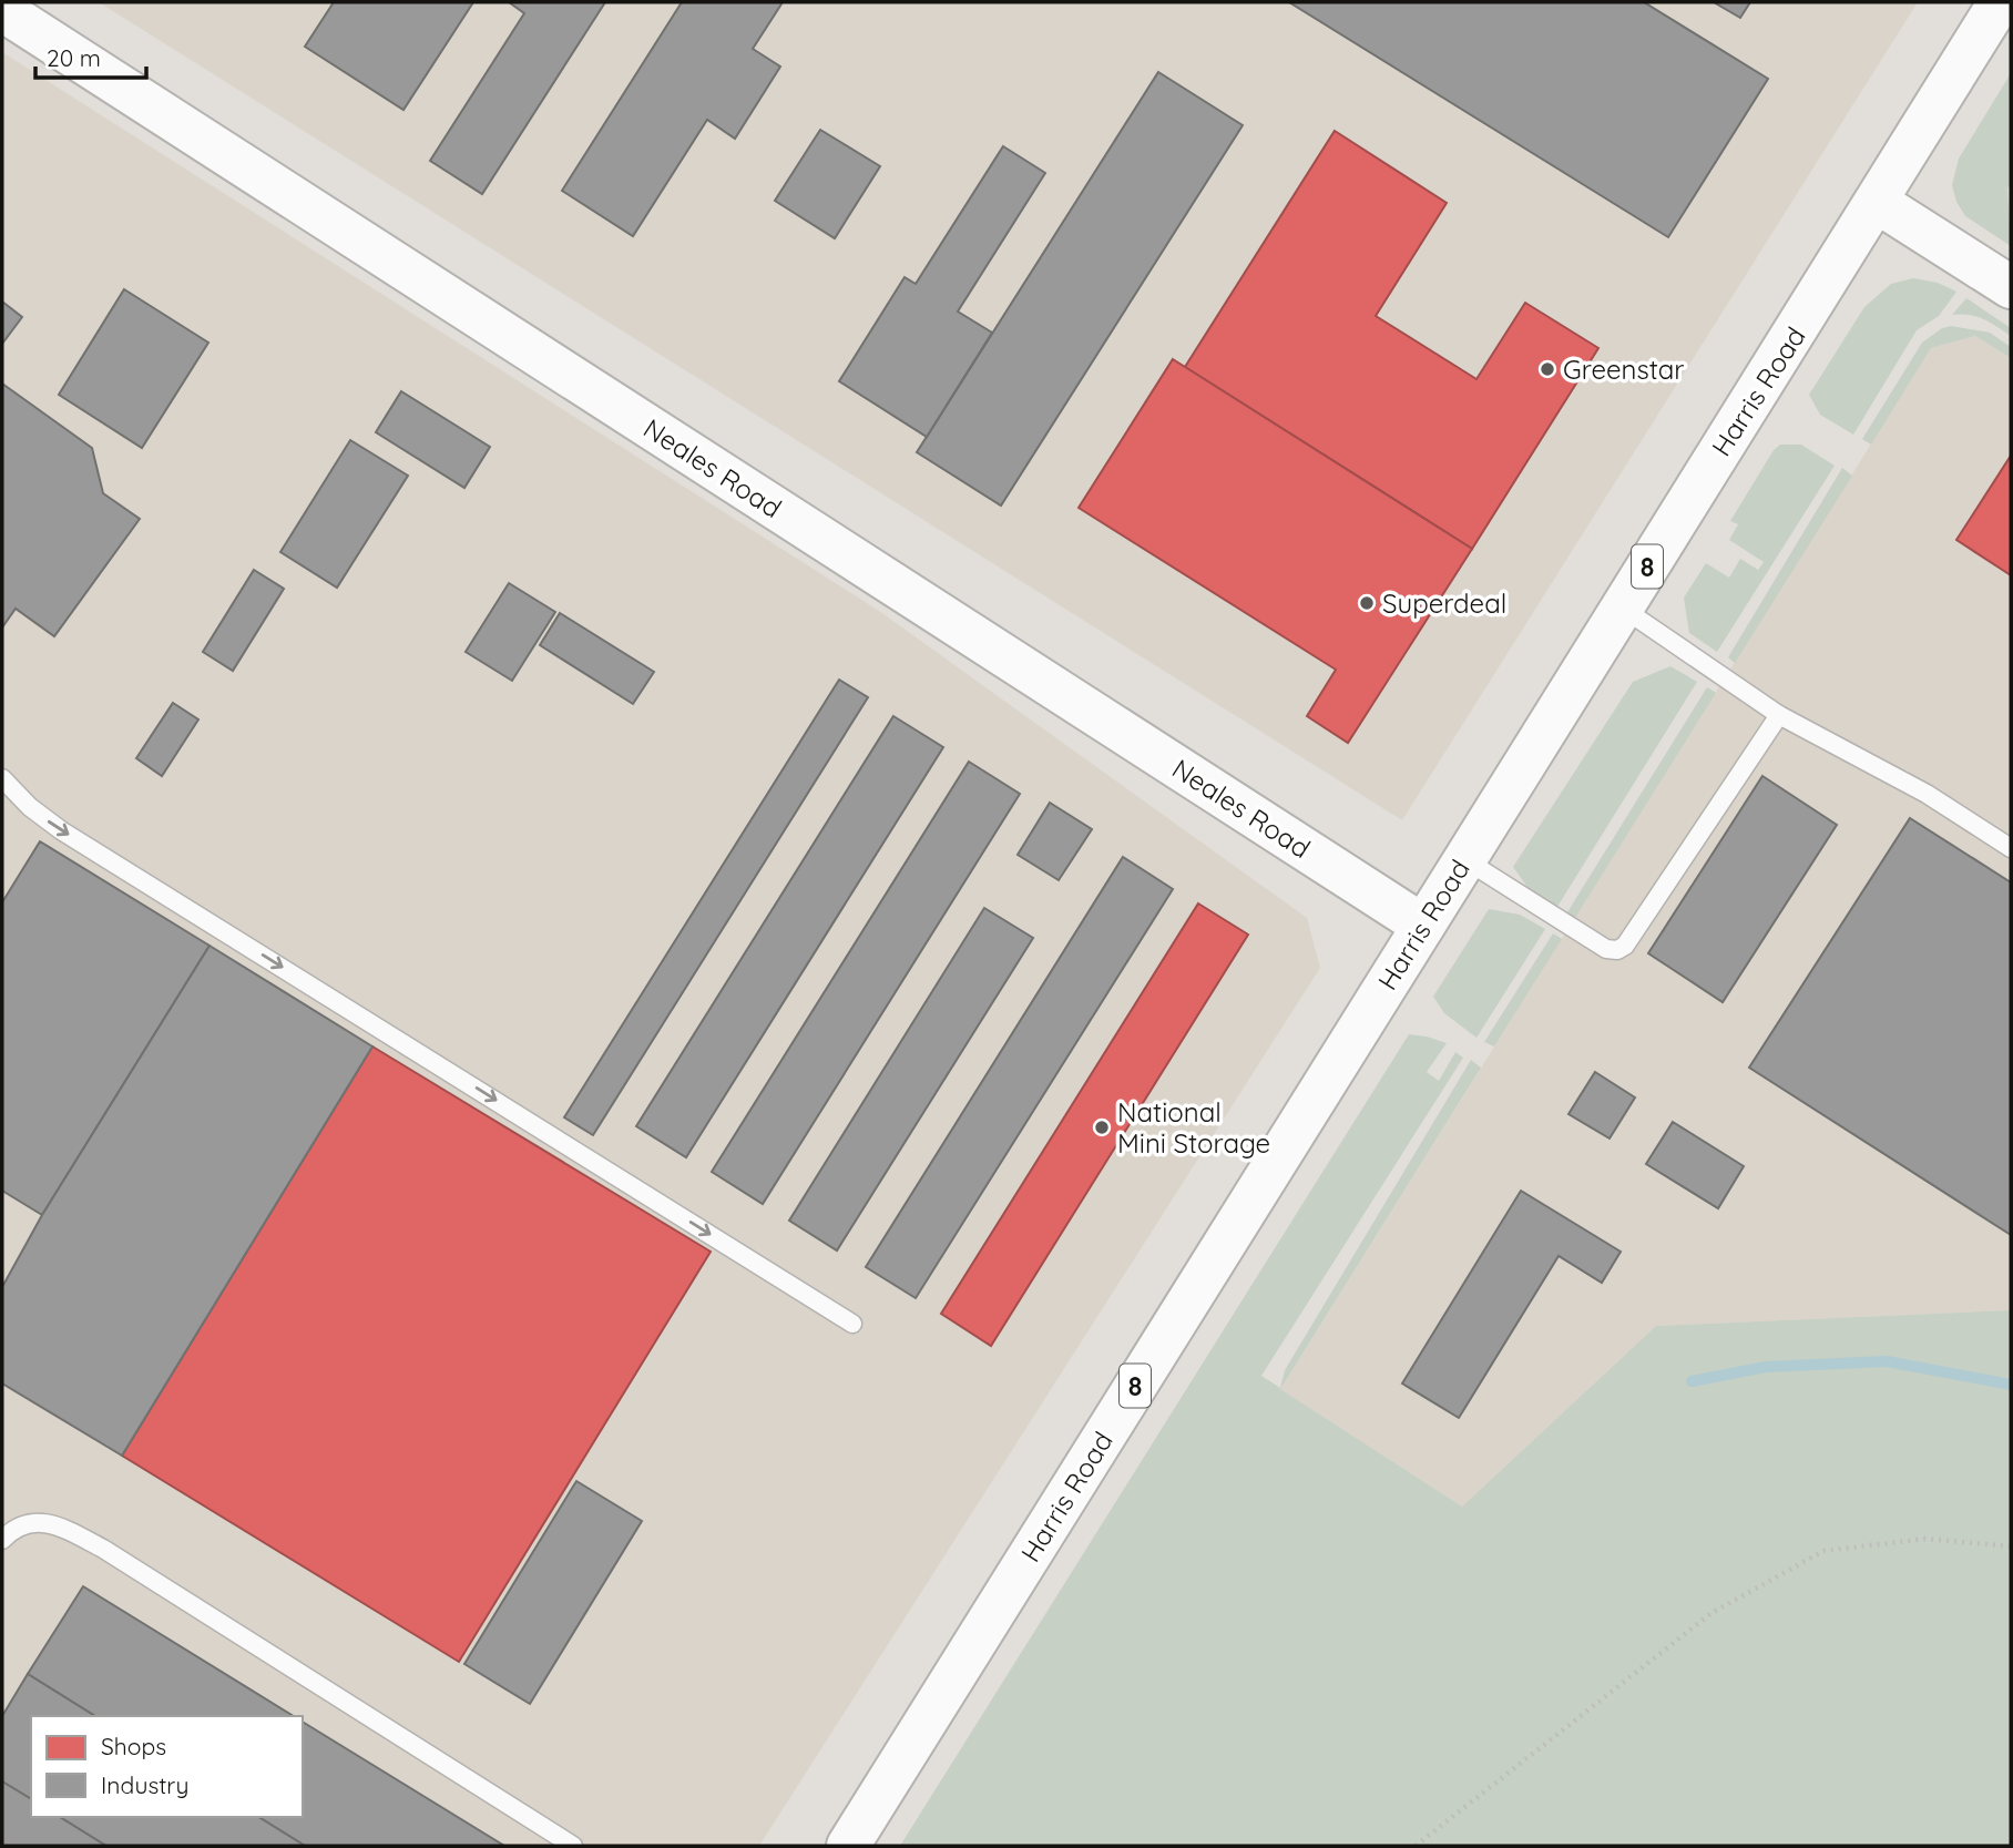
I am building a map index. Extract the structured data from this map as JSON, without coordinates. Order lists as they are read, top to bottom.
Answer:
{
  "streets": {
    "main road": ["Harris Road", "Neales Road", "8"]
  },
  "crossings": [
    ["Harris Road", "Neales Road"]
  ],
  "places": ["Greenstar", "Superdeal", "National Mini Storage"],
  "legend": ["Shops", "Industry"],
  "scale_bar": "20 m"
}
